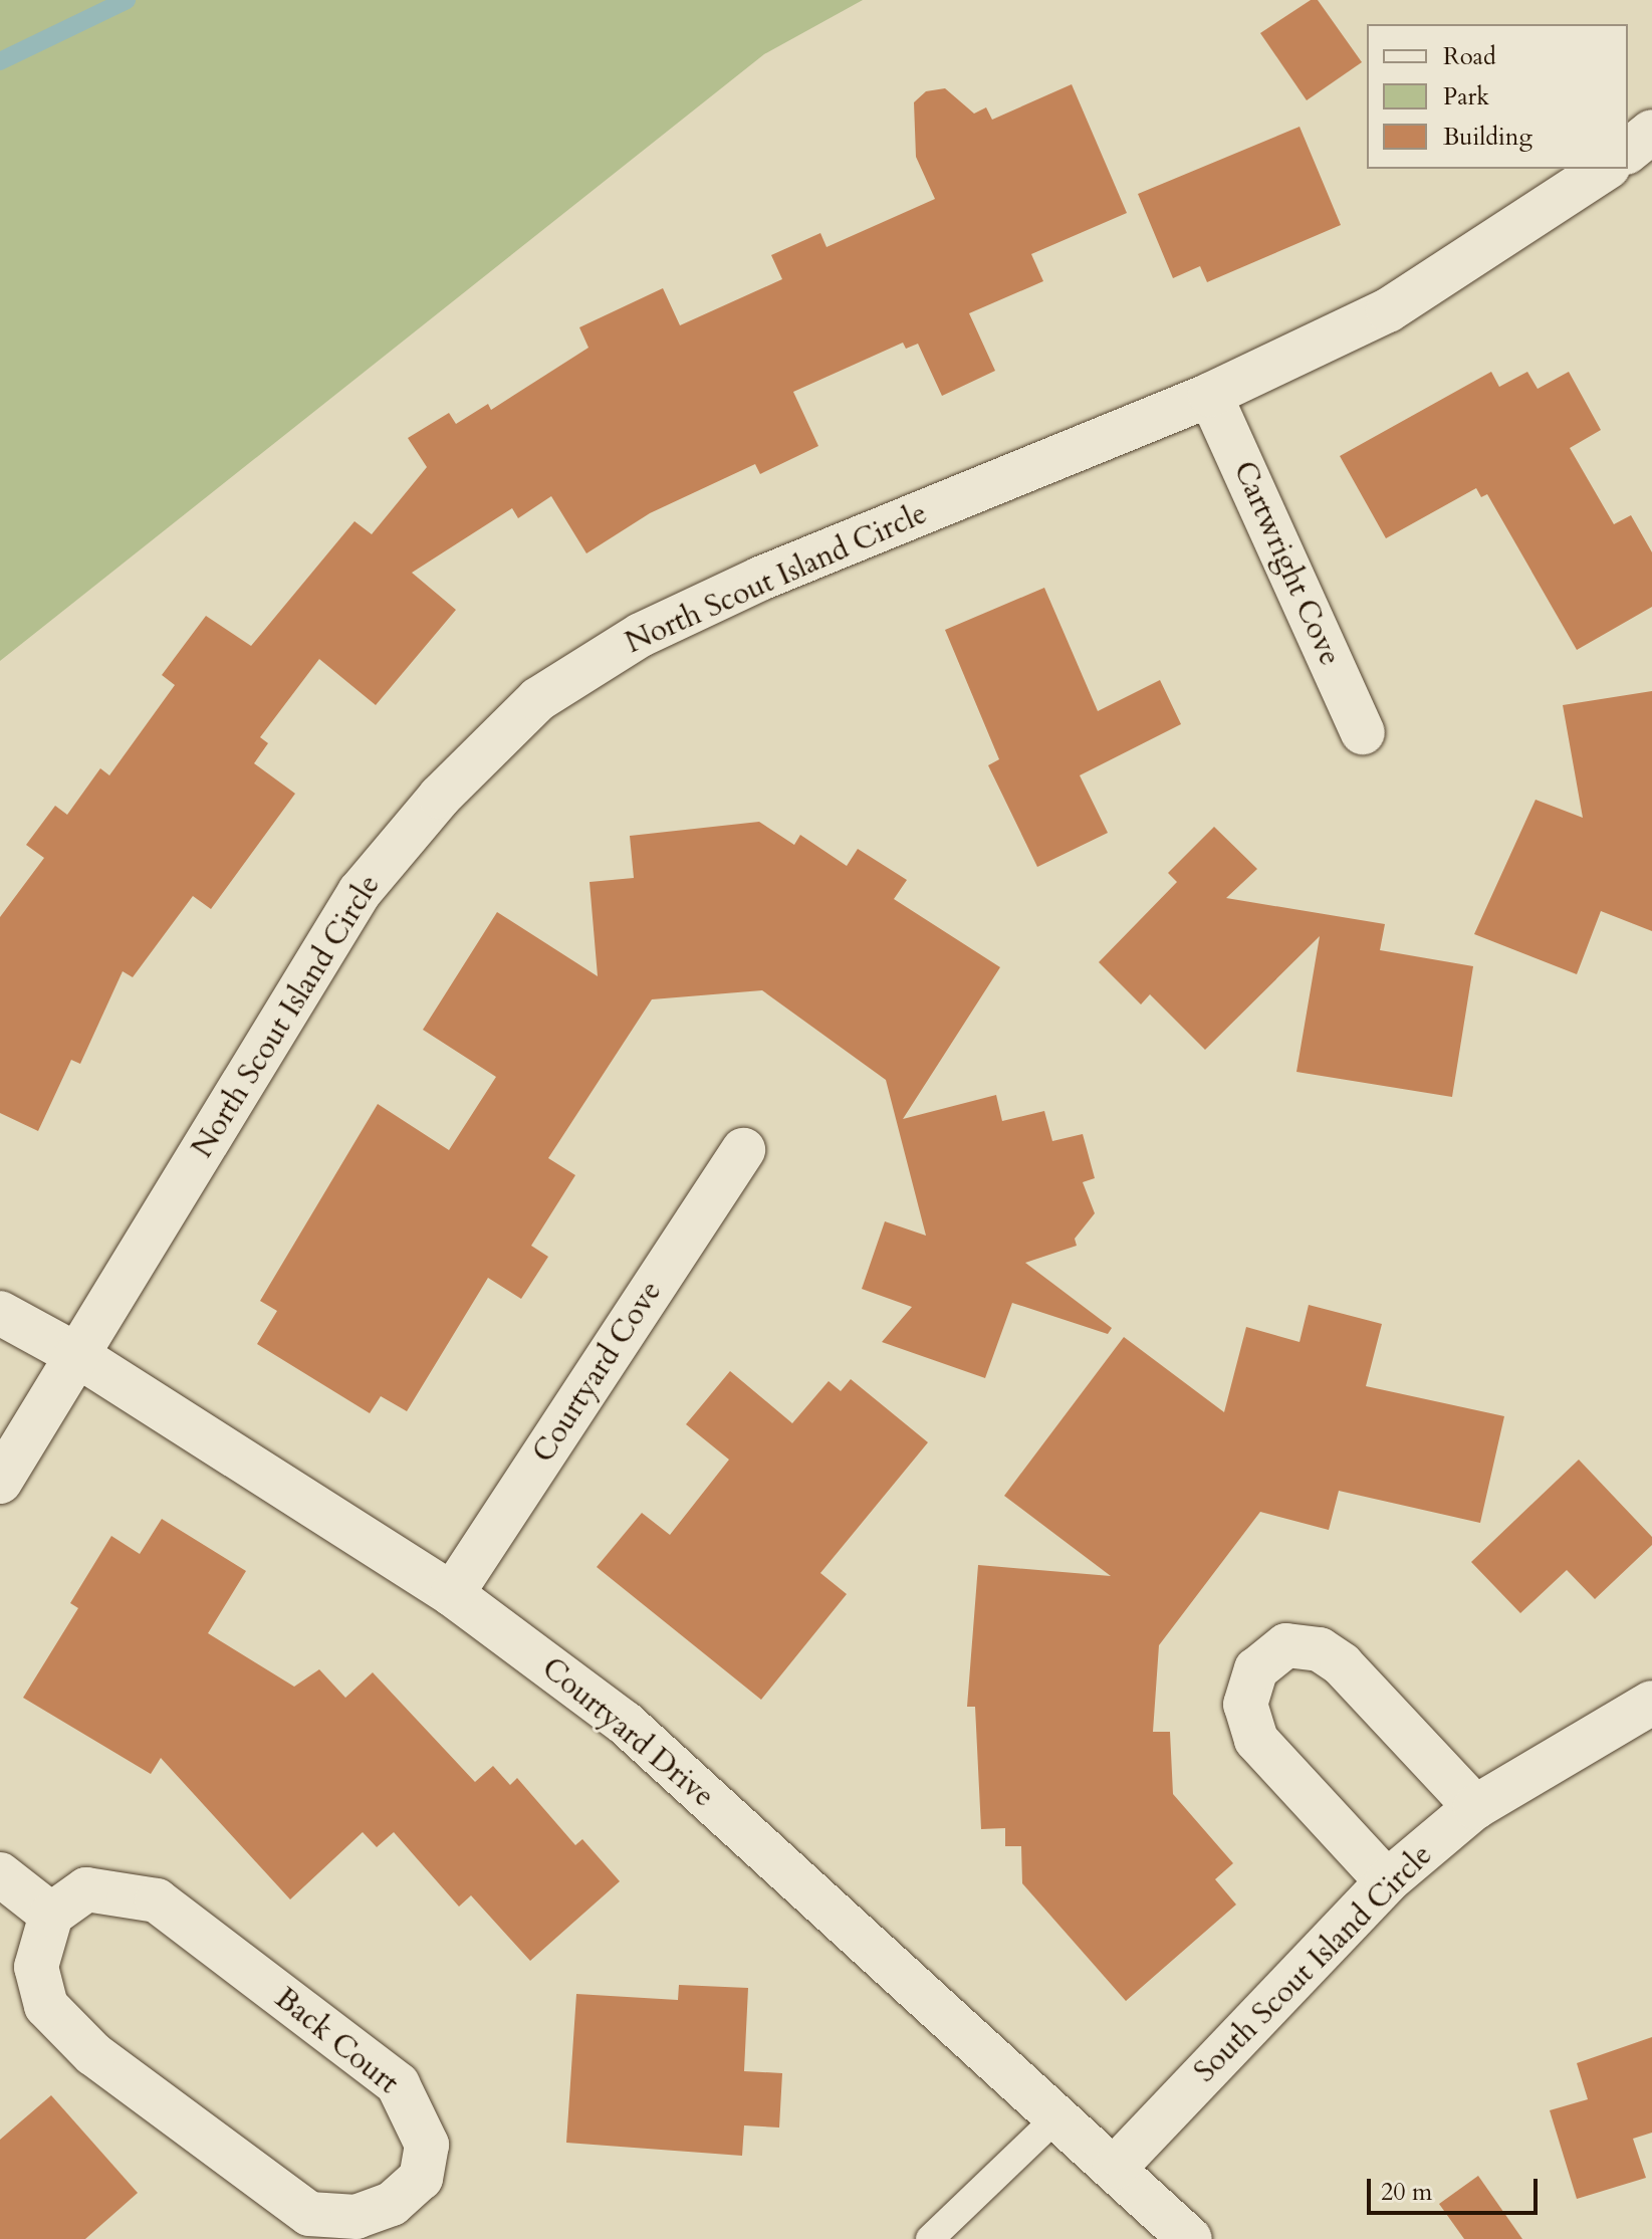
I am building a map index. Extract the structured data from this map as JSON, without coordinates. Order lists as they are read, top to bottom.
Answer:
{
  "streets": {
    "street": [
      "Cartwright Cove",
      "North Scout Island Circle",
      "Courtyard Cove",
      "Courtyard Drive",
      "South Scout Island Circle",
      "Back Court"
    ]
  },
  "crossings": [
    ["Cartwright Cove", "North Scout Island Circle"],
    ["North Scout Island Circle", "Courtyard Drive"],
    ["Courtyard Cove", "Courtyard Drive"],
    ["Courtyard Drive", "South Scout Island Circle"]
  ],
  "legend": ["Road", "Park", "Building"],
  "scale_bar": "20 m"
}
